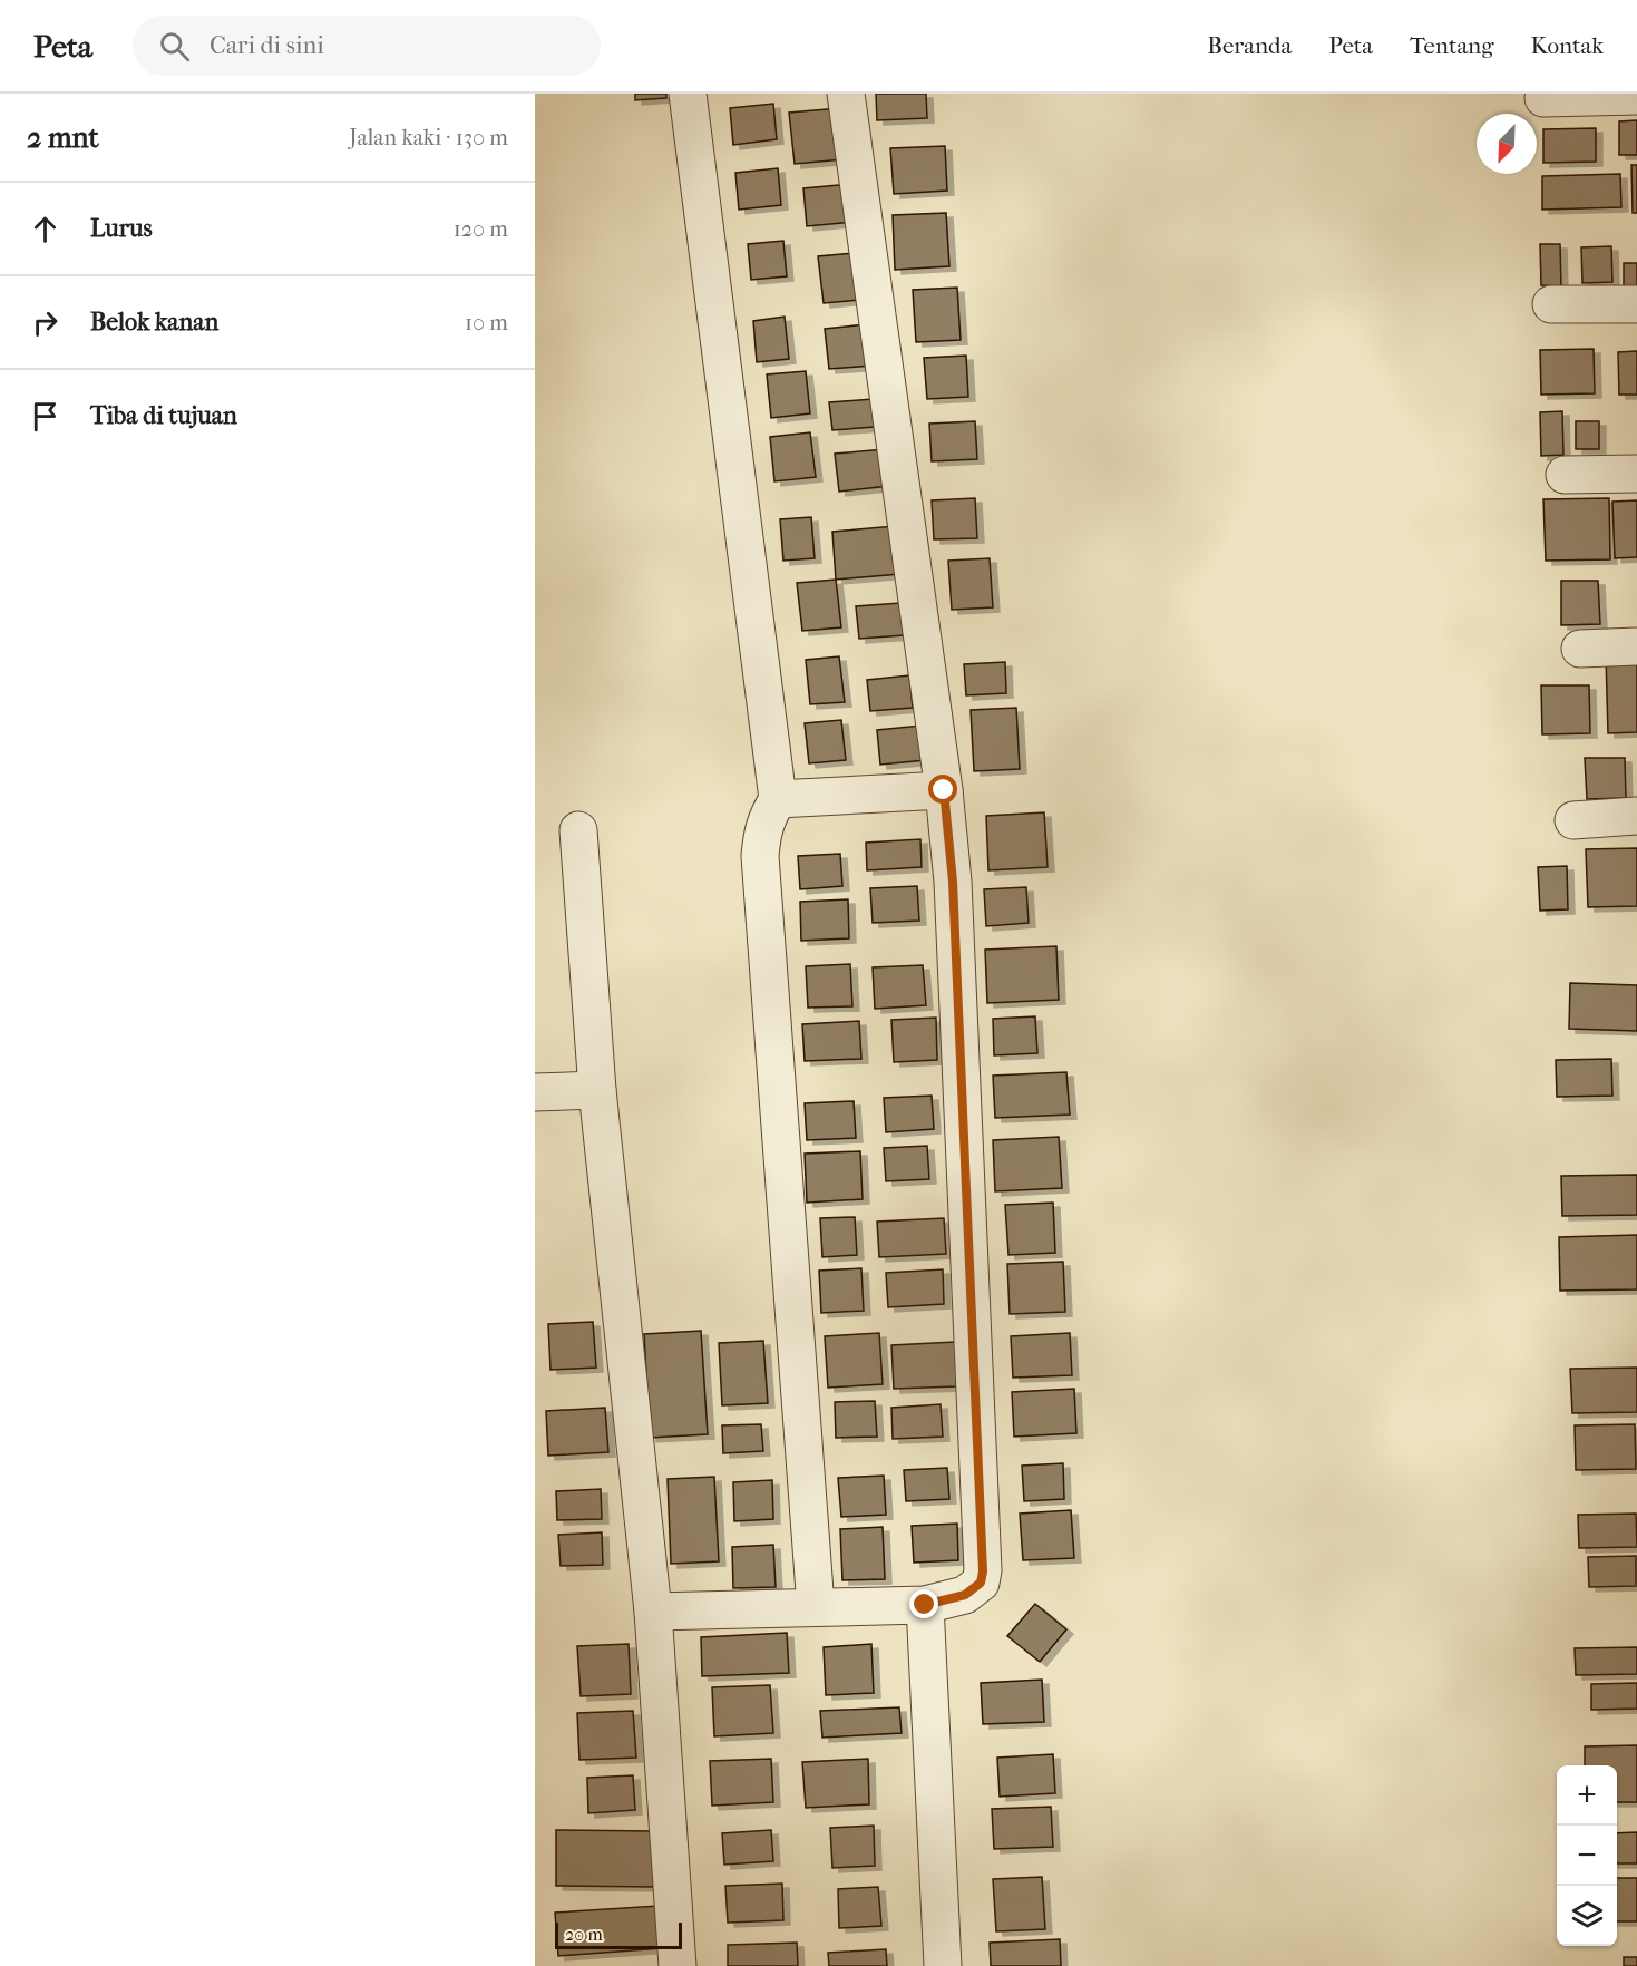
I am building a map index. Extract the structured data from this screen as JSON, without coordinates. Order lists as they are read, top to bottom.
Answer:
{
  "scale_bar": "20 m",
  "north": "bottom left",
  "page": {
    "header": "Peta",
    "search": "Cari di sini",
    "nav": [
      "Beranda",
      "Peta",
      "Tentang",
      "Kontak"
    ],
    "heading": ["2 mnt", "Jalan kaki · 130 m"],
    "list": [
      ["Lurus", "120 m"],
      ["Belok kanan", "10 m"],
      "Tiba di tujuan"
    ],
    "map_buttons": ["+", "−"],
    "scale": "20 m"
  }
}
